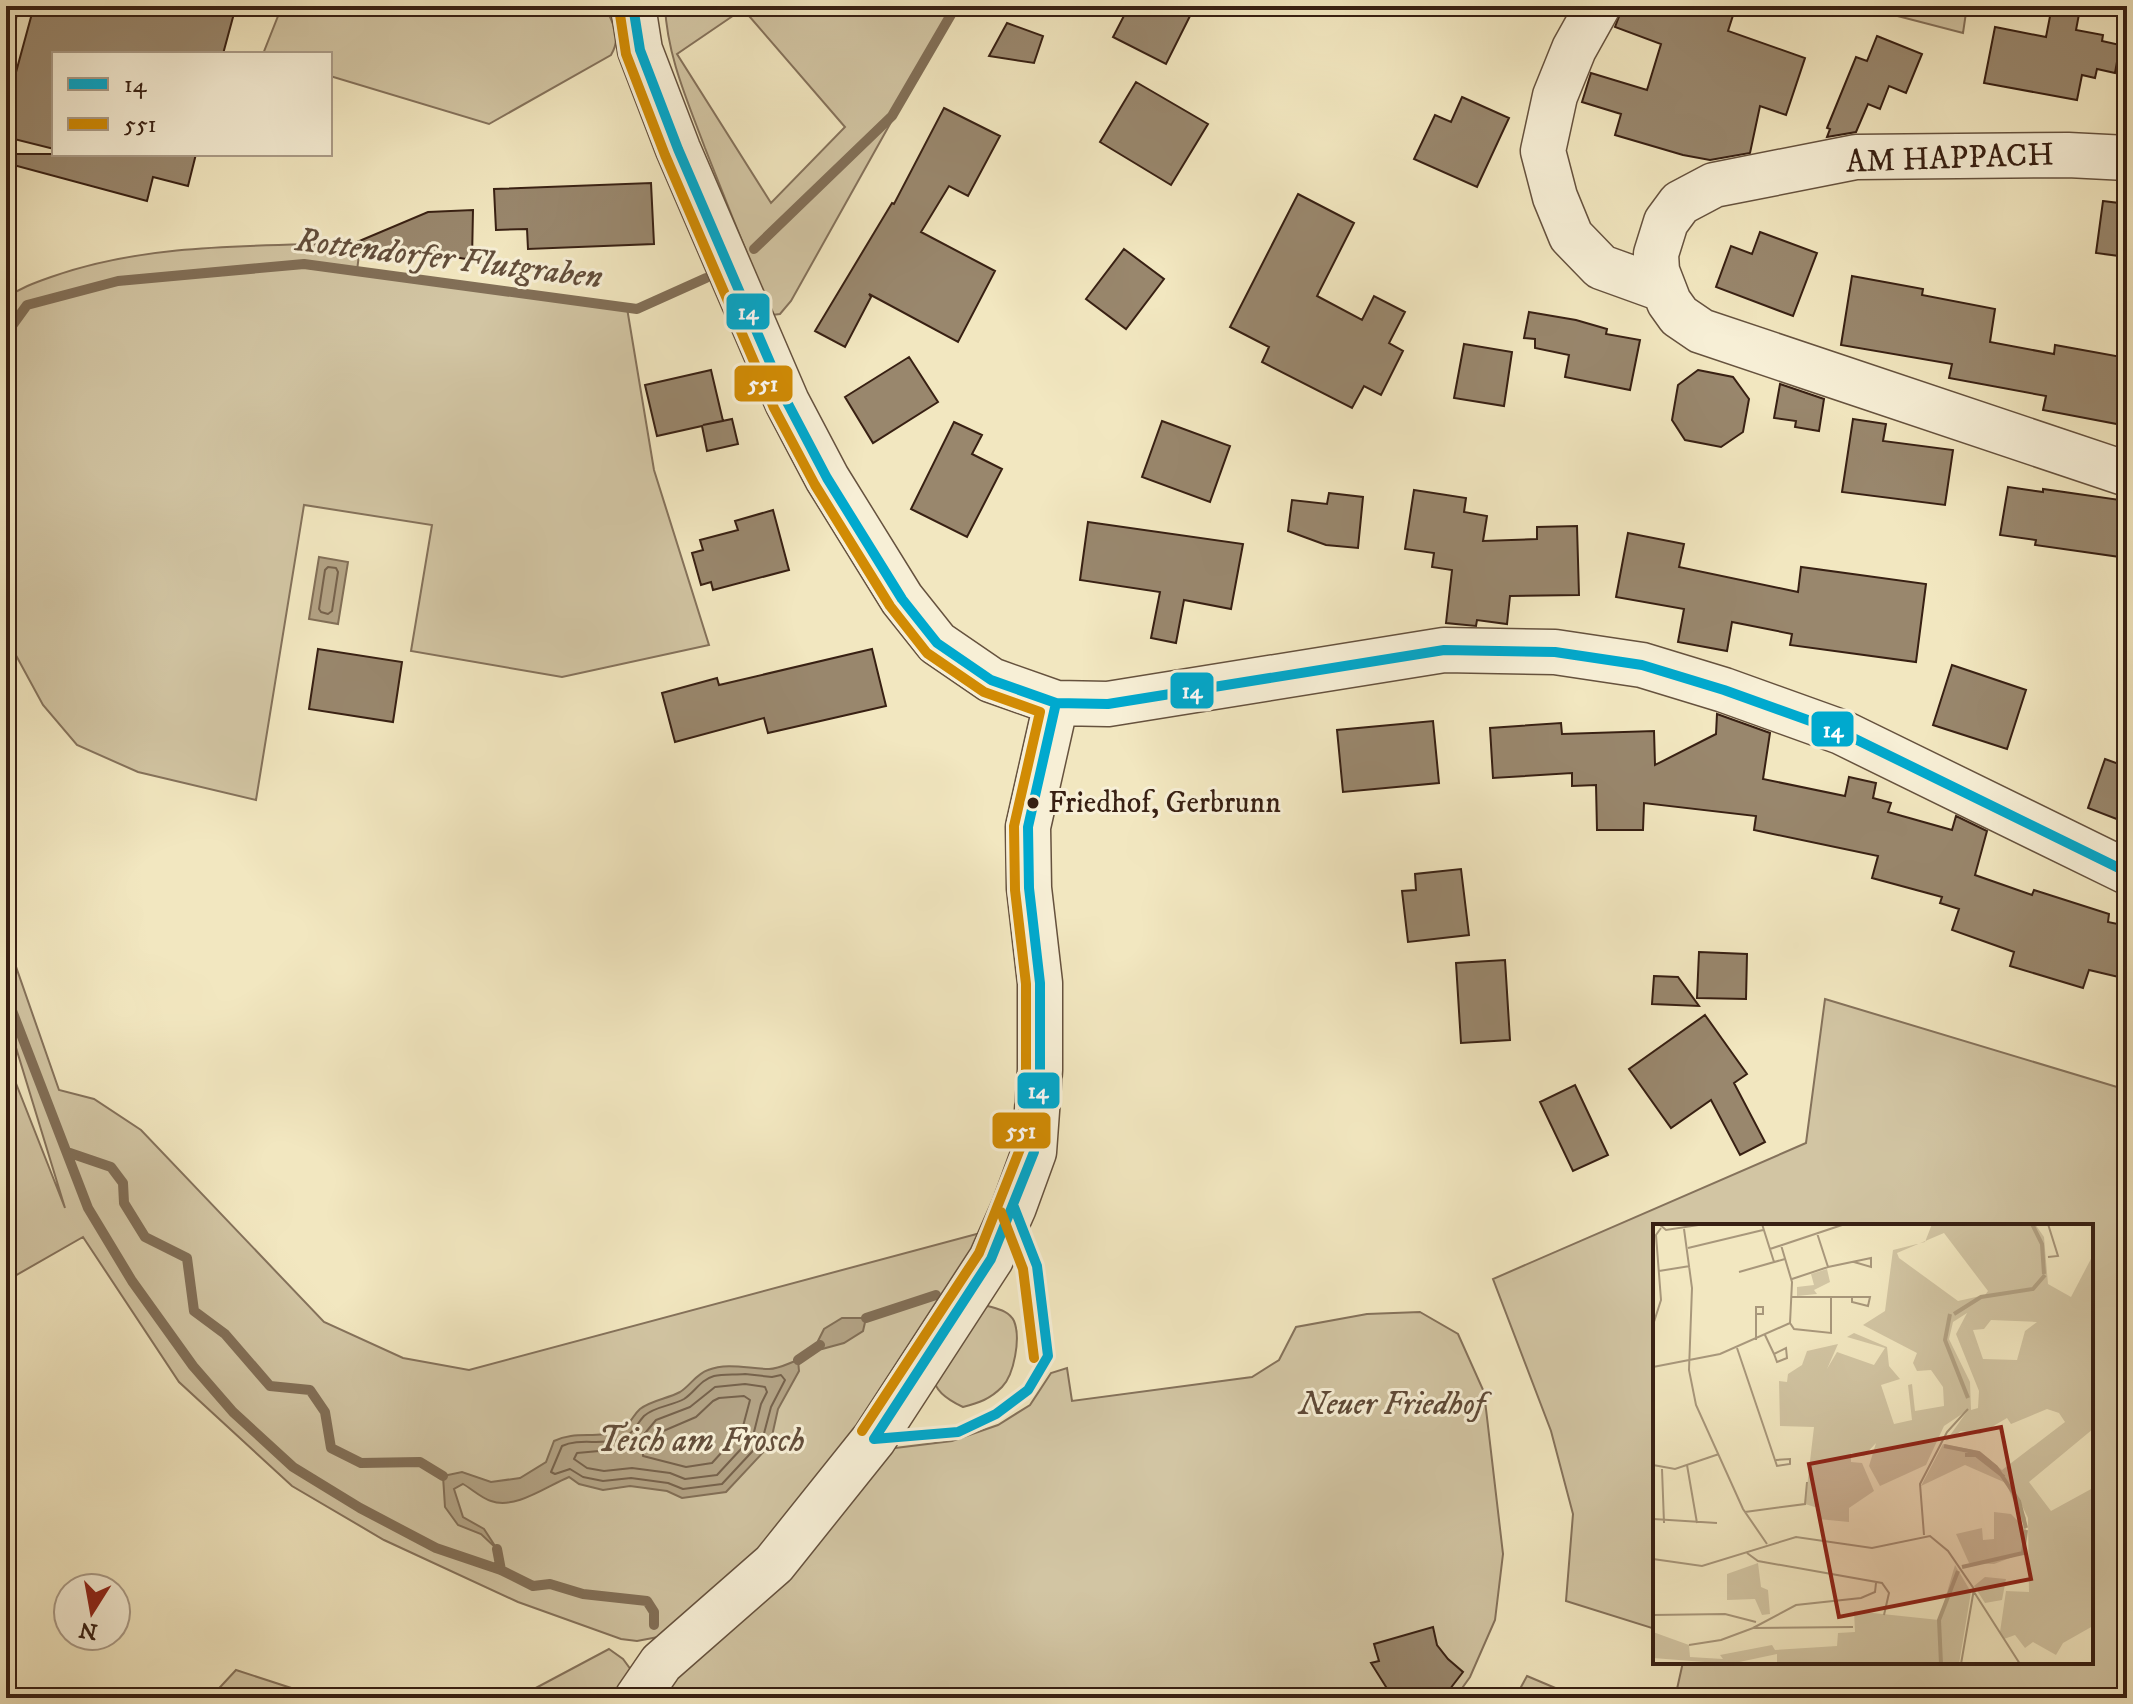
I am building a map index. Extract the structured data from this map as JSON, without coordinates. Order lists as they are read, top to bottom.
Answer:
{
  "streets": {
    "street": ["AM HAPPACH"]
  },
  "water": ["Rottendorfer Flutgraben", "Teich am Frosch"],
  "parks": ["Neuer Friedhof"],
  "places": ["Friedhof, Gerbrunn"],
  "lines": ["transit line 14", "transit line 551"],
  "legend": ["14", "551"],
  "north": "bottom"
}
